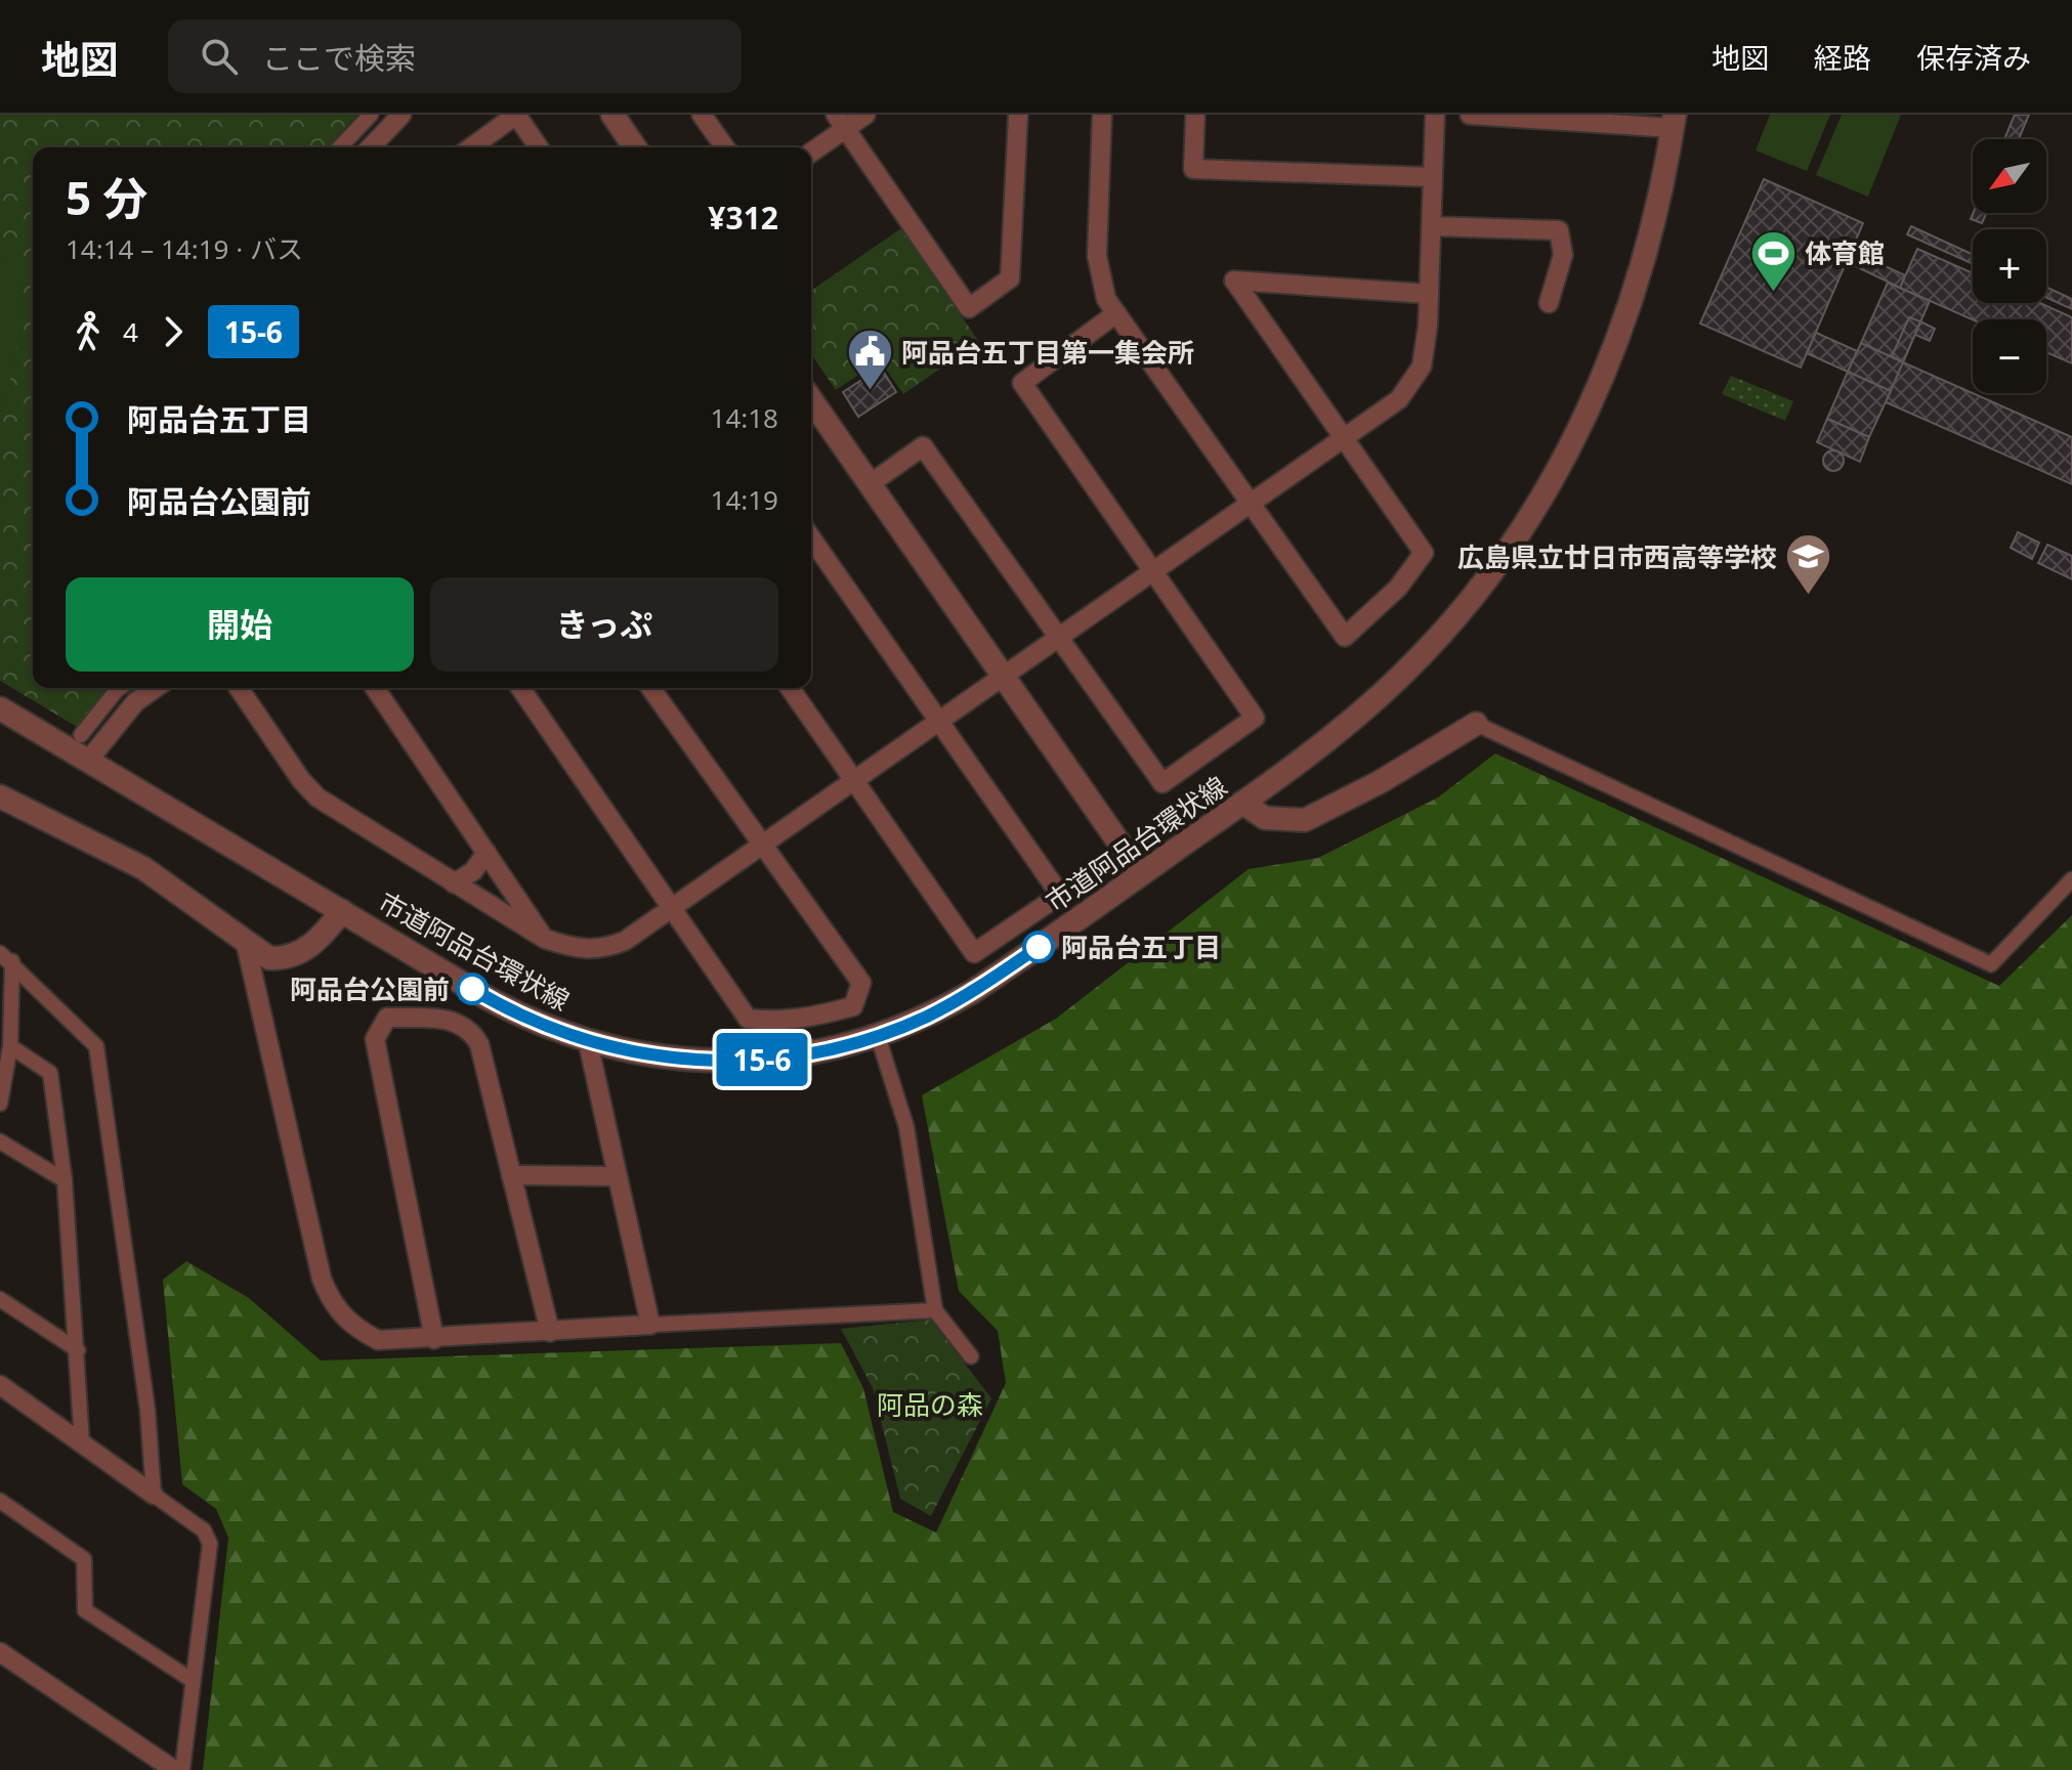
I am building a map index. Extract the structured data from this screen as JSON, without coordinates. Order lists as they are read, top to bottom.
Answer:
{
  "streets": {
    "street": ["市道阿品台環状線"]
  },
  "parks": ["阿品の森"],
  "places": {
    "sports": ["体育館"],
    "public building": ["阿品台五丁目第一集会所"],
    "school or university": ["広島県立廿日市西高等学校"],
    "other": ["阿品台五丁目", "阿品台公園前"]
  },
  "lines": ["bus line 15-6"],
  "north": "bottom left",
  "page": {
    "header": "地図",
    "search": "ここで検索",
    "nav": ["地図", "経路", "保存済み"],
    "on_map": "15-6",
    "map_buttons": ["+", "−"],
    "heading": ["5 分", "14:14 – 14:19 · バス", "¥312"],
    "legs": ["4", "15-6"],
    "list": [
      {
        "name": "阿品台五丁目",
        "value": "14:18"
      },
      {
        "name": "阿品台公園前",
        "value": "14:19"
      }
    ],
    "buttons": ["開始", "きっぷ"]
  }
}
